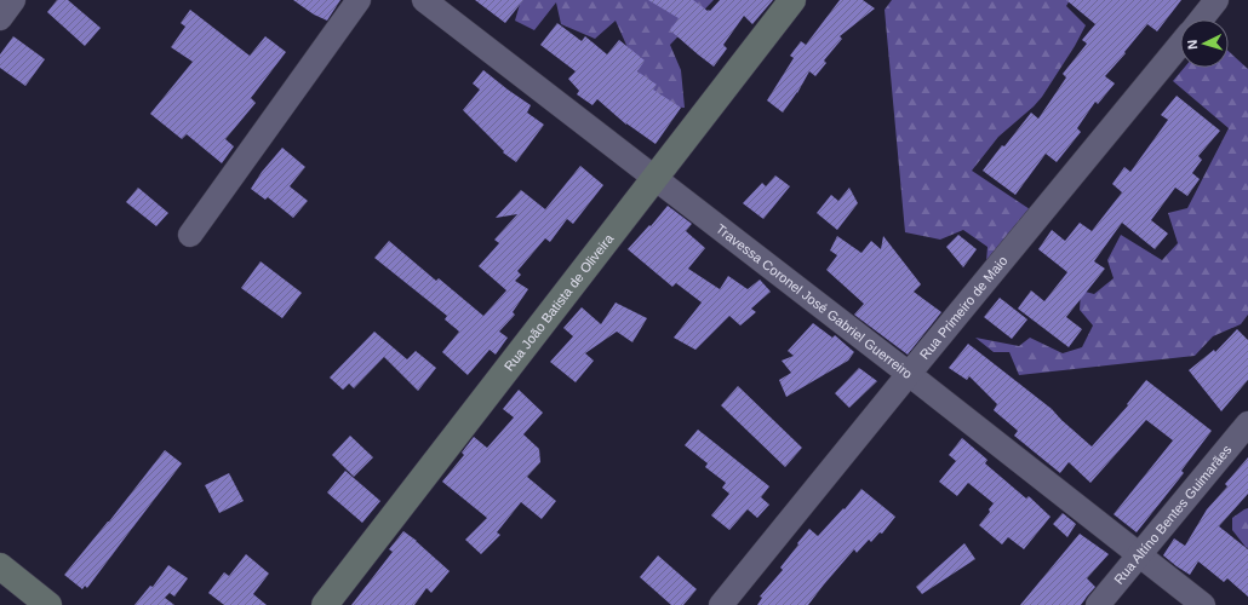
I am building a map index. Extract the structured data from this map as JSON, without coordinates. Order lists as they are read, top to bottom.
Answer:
{
  "streets": {
    "street": [
      "Travessa Coronel José Gabriel Guerreiro",
      "Rua João Batista de Oliveira",
      "Rua Primeiro de Maio",
      "Rua Altíno Bentes Guimarães"
    ]
  },
  "crossings": [
    ["Travessa Coronel José Gabriel Guerreiro", "Rua João Batista de Oliveira"],
    ["Travessa Coronel José Gabriel Guerreiro", "Rua Primeiro de Maio"],
    ["Travessa Coronel José Gabriel Guerreiro", "Rua Altíno Bentes Guimarães"]
  ],
  "north": "left"
}
